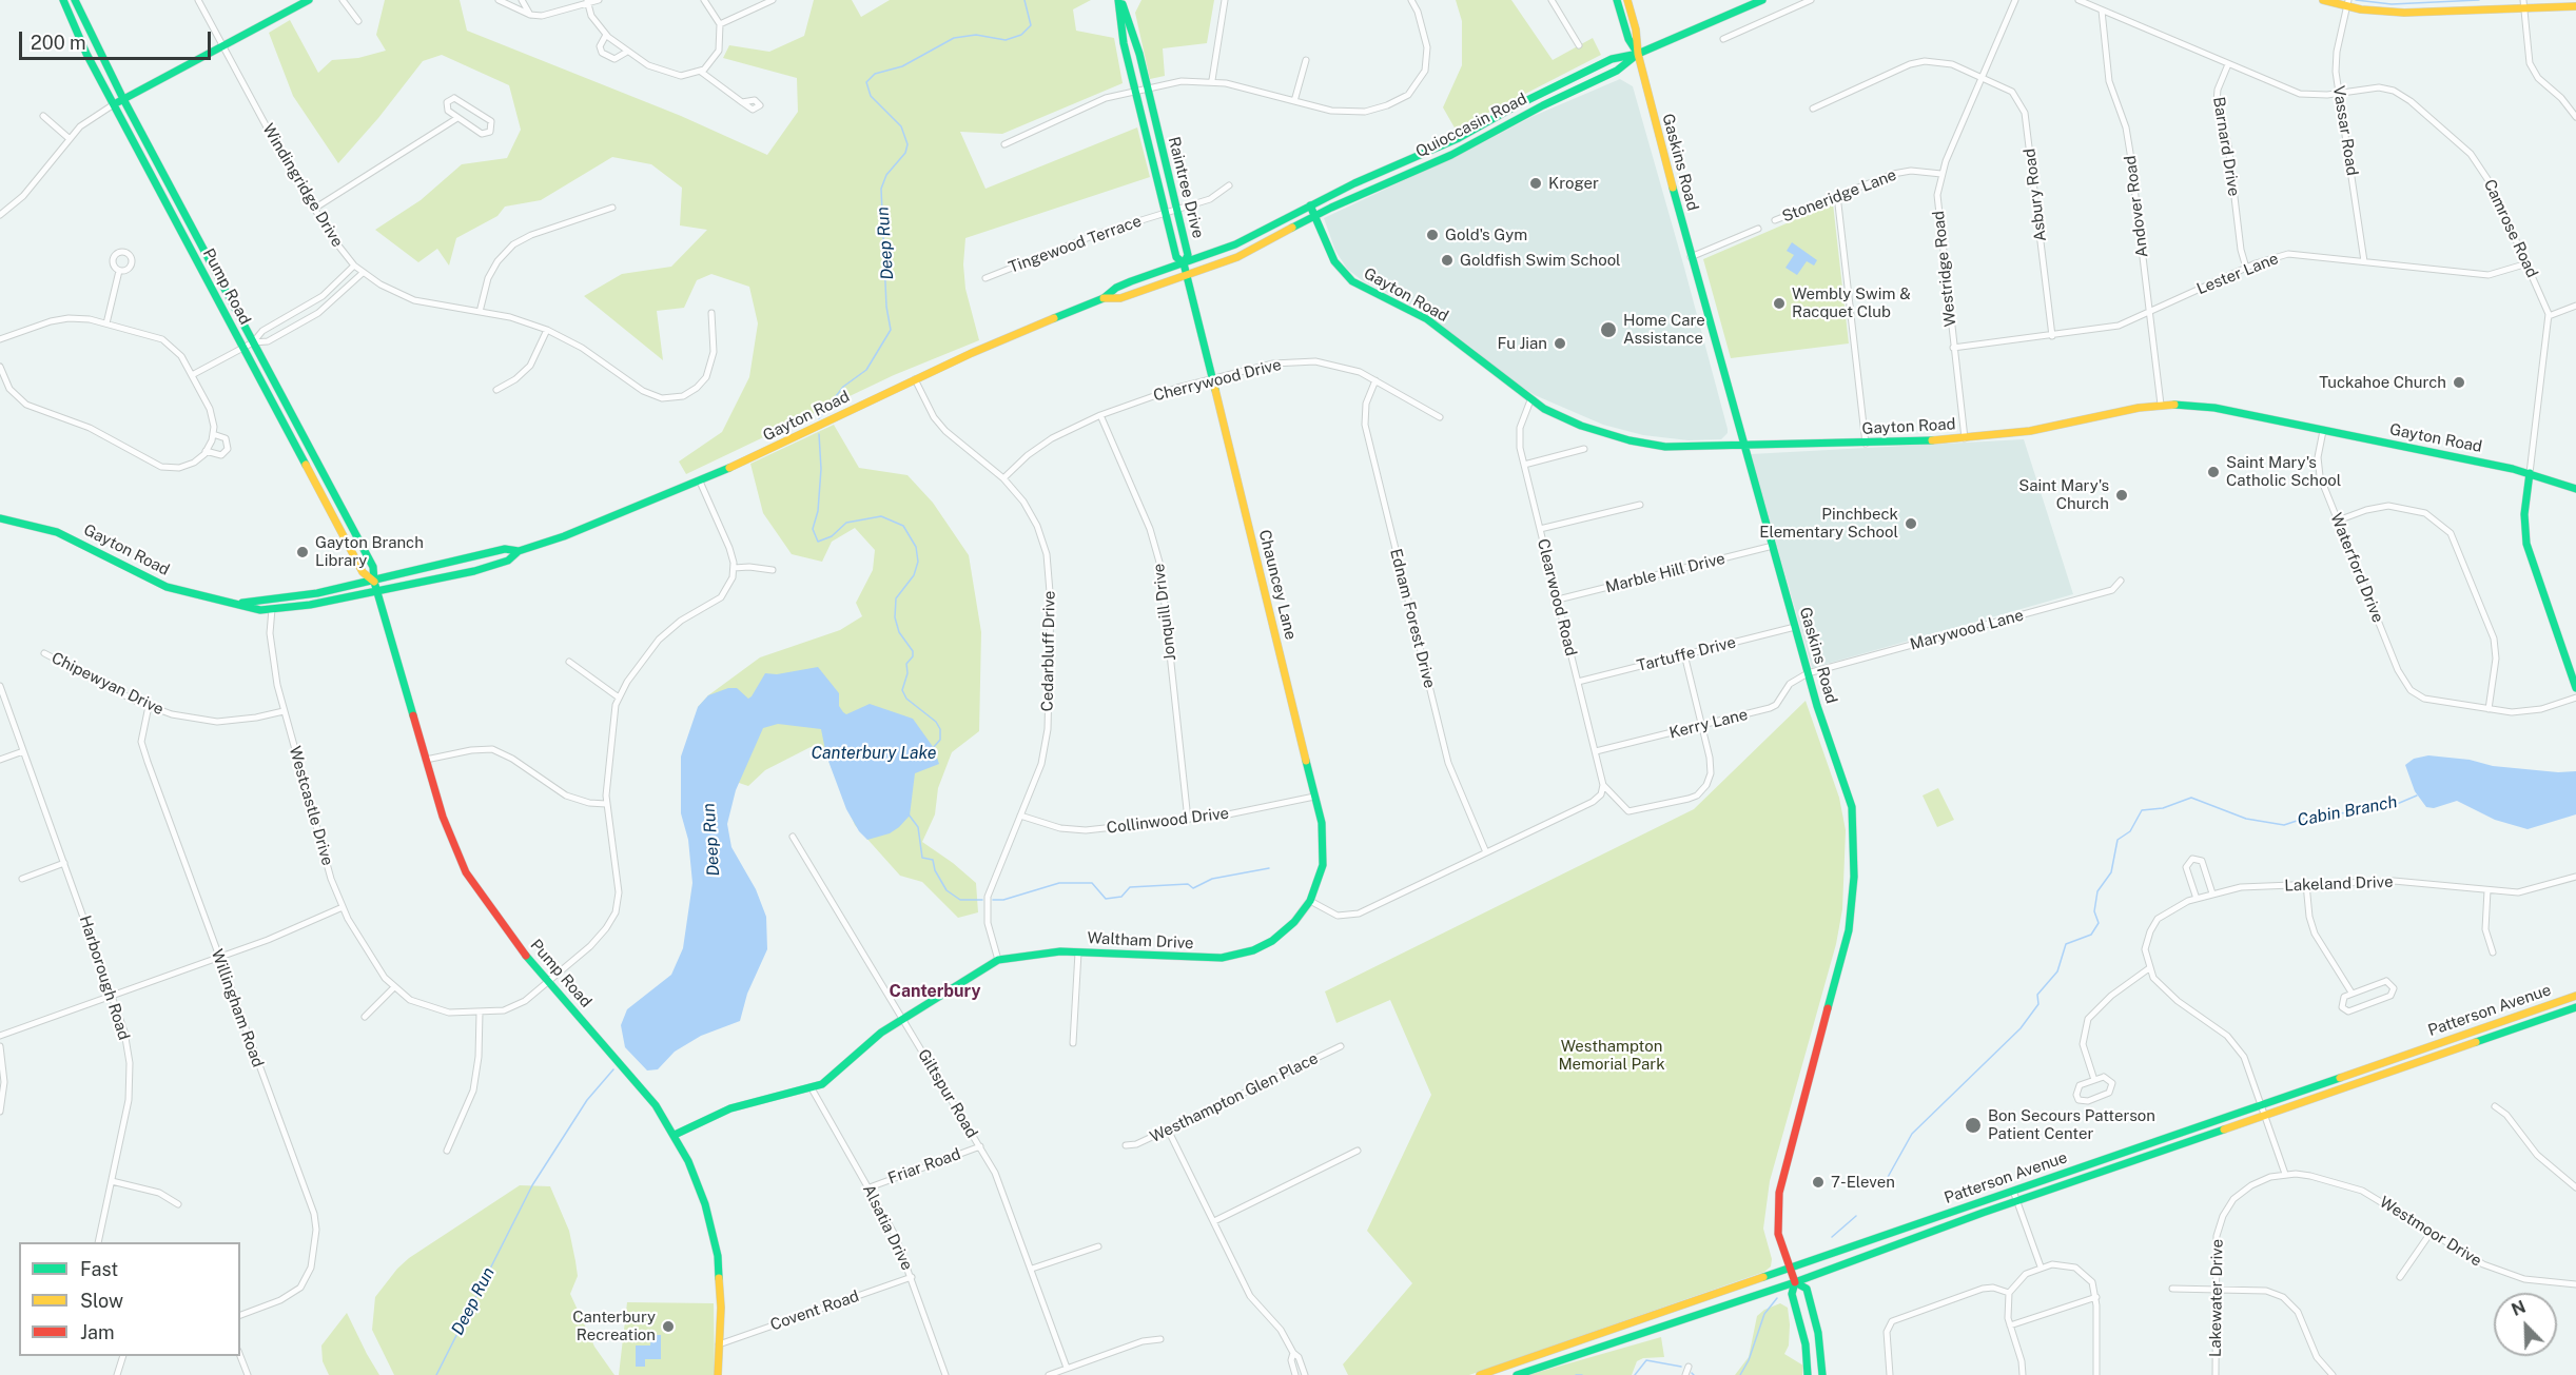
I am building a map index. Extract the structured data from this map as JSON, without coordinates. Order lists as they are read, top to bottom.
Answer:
{
  "streets": {
    "main road": [
      "Quioccasin Road",
      "Gaskins Road",
      "Raintree Drive",
      "Pump Road",
      "Gayton Road",
      "Chauncey Lane",
      "Waltham Drive",
      "Patterson Avenue"
    ],
    "street": [
      "Vassar Road",
      "Barnard Drive",
      "Windingridge Drive",
      "Asbury Road",
      "Stoneridge Lane",
      "Andover Road",
      "Camrose Road",
      "Tingewood Terrace",
      "Westridge Road",
      "Lester Lane",
      "Cherrywood Drive",
      "Waterford Drive",
      "Marble Hill Drive",
      "Clearwood Road",
      "Jonquill Drive",
      "Ednam Forest Drive",
      "Marywood Lane",
      "Cedarbluff Drive",
      "Tartuffe Drive",
      "Chipewyan Drive",
      "Kerry Lane",
      "Westcastle Drive",
      "Collinwood Drive",
      "Lakeland Drive",
      "Harborough Road",
      "Willingham Road",
      "Giltspur Road",
      "Westhampton Glen Place",
      "Friar Road",
      "Alsatia Drive",
      "Westmoor Drive",
      "Lakewater Drive",
      "Covent Road"
    ]
  },
  "crossings": [
    ["Quioccasin Road", "Gaskins Road"],
    ["Quioccasin Road", "Gayton Road"],
    ["Vassar Road", "Camrose Road"],
    ["Vassar Road", "Lester Lane"],
    ["Barnard Drive", "Camrose Road"],
    ["Barnard Drive", "Lester Lane"],
    ["Gaskins Road", "Gayton Road"],
    ["Gaskins Road", "Marble Hill Drive"],
    ["Gaskins Road", "Marywood Lane"],
    ["Gaskins Road", "Tartuffe Drive"],
    ["Gaskins Road", "Kerry Lane"],
    ["Gaskins Road", "Patterson Avenue"],
    ["Raintree Drive", "Tingewood Terrace"],
    ["Raintree Drive", "Gayton Road"],
    ["Raintree Drive", "Chauncey Lane"],
    ["Asbury Road", "Westridge Road"],
    ["Asbury Road", "Lester Lane"],
    ["Stoneridge Lane", "Westridge Road"],
    ["Andover Road", "Camrose Road"],
    ["Andover Road", "Lester Lane"],
    ["Andover Road", "Gayton Road"],
    ["Camrose Road", "Lester Lane"],
    ["Camrose Road", "Gayton Road"],
    ["Westridge Road", "Lester Lane"],
    ["Westridge Road", "Gayton Road"],
    ["Pump Road", "Gayton Road"],
    ["Pump Road", "Westcastle Drive"],
    ["Pump Road", "Waltham Drive"],
    ["Pump Road", "Covent Road"],
    ["Gayton Road", "Waterford Drive"],
    ["Gayton Road", "Chauncey Lane"],
    ["Gayton Road", "Clearwood Road"],
    ["Gayton Road", "Cedarbluff Drive"],
    ["Gayton Road", "Westcastle Drive"],
    ["Cherrywood Drive", "Chauncey Lane"],
    ["Cherrywood Drive", "Jonquill Drive"],
    ["Cherrywood Drive", "Ednam Forest Drive"],
    ["Cherrywood Drive", "Cedarbluff Drive"],
    ["Marble Hill Drive", "Clearwood Road"],
    ["Chauncey Lane", "Collinwood Drive"],
    ["Chauncey Lane", "Waltham Drive"],
    ["Clearwood Road", "Ednam Forest Drive"],
    ["Clearwood Road", "Tartuffe Drive"],
    ["Clearwood Road", "Kerry Lane"],
    ["Jonquill Drive", "Collinwood Drive"],
    ["Marywood Lane", "Kerry Lane"],
    ["Cedarbluff Drive", "Collinwood Drive"],
    ["Cedarbluff Drive", "Waltham Drive"],
    ["Chipewyan Drive", "Westcastle Drive"],
    ["Chipewyan Drive", "Willingham Road"],
    ["Waltham Drive", "Giltspur Road"],
    ["Waltham Drive", "Alsatia Drive"],
    ["Giltspur Road", "Friar Road"],
    ["Friar Road", "Alsatia Drive"],
    ["Alsatia Drive", "Covent Road"],
    ["Westmoor Drive", "Lakewater Drive"]
  ],
  "districts": ["Canterbury"],
  "water": ["Deep Run", "Canterbury Lake", "Cabin Branch"],
  "parks": ["Westhampton Memorial Park"],
  "places": [
    "Kroger",
    "Gold's Gym",
    "Goldfish Swim School",
    "Wembly Swim & Racquet Club",
    "Home Care Assistance",
    "Fu Jian",
    "Tuckahoe Church",
    "Saint Mary's Catholic School",
    "Saint Mary's Church",
    "Pinchbeck Elementary School",
    "Gayton Branch Library",
    "Bon Secours Patterson Patient Center",
    "7-Eleven",
    "Canterbury Recreation"
  ],
  "legend": ["Fast", "Slow", "Jam"],
  "scale_bar": "200 m",
  "north": "top left"
}
